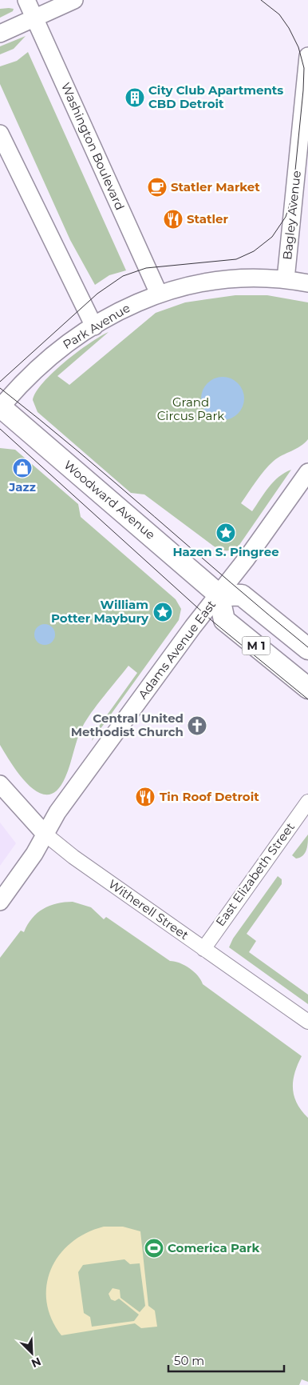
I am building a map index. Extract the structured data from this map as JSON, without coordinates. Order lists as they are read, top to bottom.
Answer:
{
  "streets": {
    "main road": ["Woodward Avenue", "M 1"],
    "street": [
      "Washington Boulevard",
      "Bagley Avenue",
      "Park Avenue",
      "Adams Avenue East",
      "East Elizabeth Street",
      "Witherell Street"
    ]
  },
  "crossings": [
    ["Washington Boulevard", "Park Avenue"],
    ["Bagley Avenue", "Park Avenue"],
    ["Park Avenue", "Woodward Avenue"],
    ["Woodward Avenue", "M 1"],
    ["Woodward Avenue", "Adams Avenue East"],
    ["M 1", "Adams Avenue East"],
    ["Adams Avenue East", "Witherell Street"],
    ["East Elizabeth Street", "Witherell Street"]
  ],
  "parks": ["Grand Circus Park"],
  "places": {
    "building": ["City Club Apartments CBD Detroit"],
    "cafe": ["Statler Market"],
    "restaurant": ["Statler", "Tin Roof Detroit"],
    "shop": ["Jazz"],
    "place": ["Hazen S. Pingree", "William Potter Maybury"],
    "church": ["Central United Methodist Church"],
    "sports": ["Comerica Park"]
  },
  "scale_bar": "50 m",
  "north": "bottom right"
}
